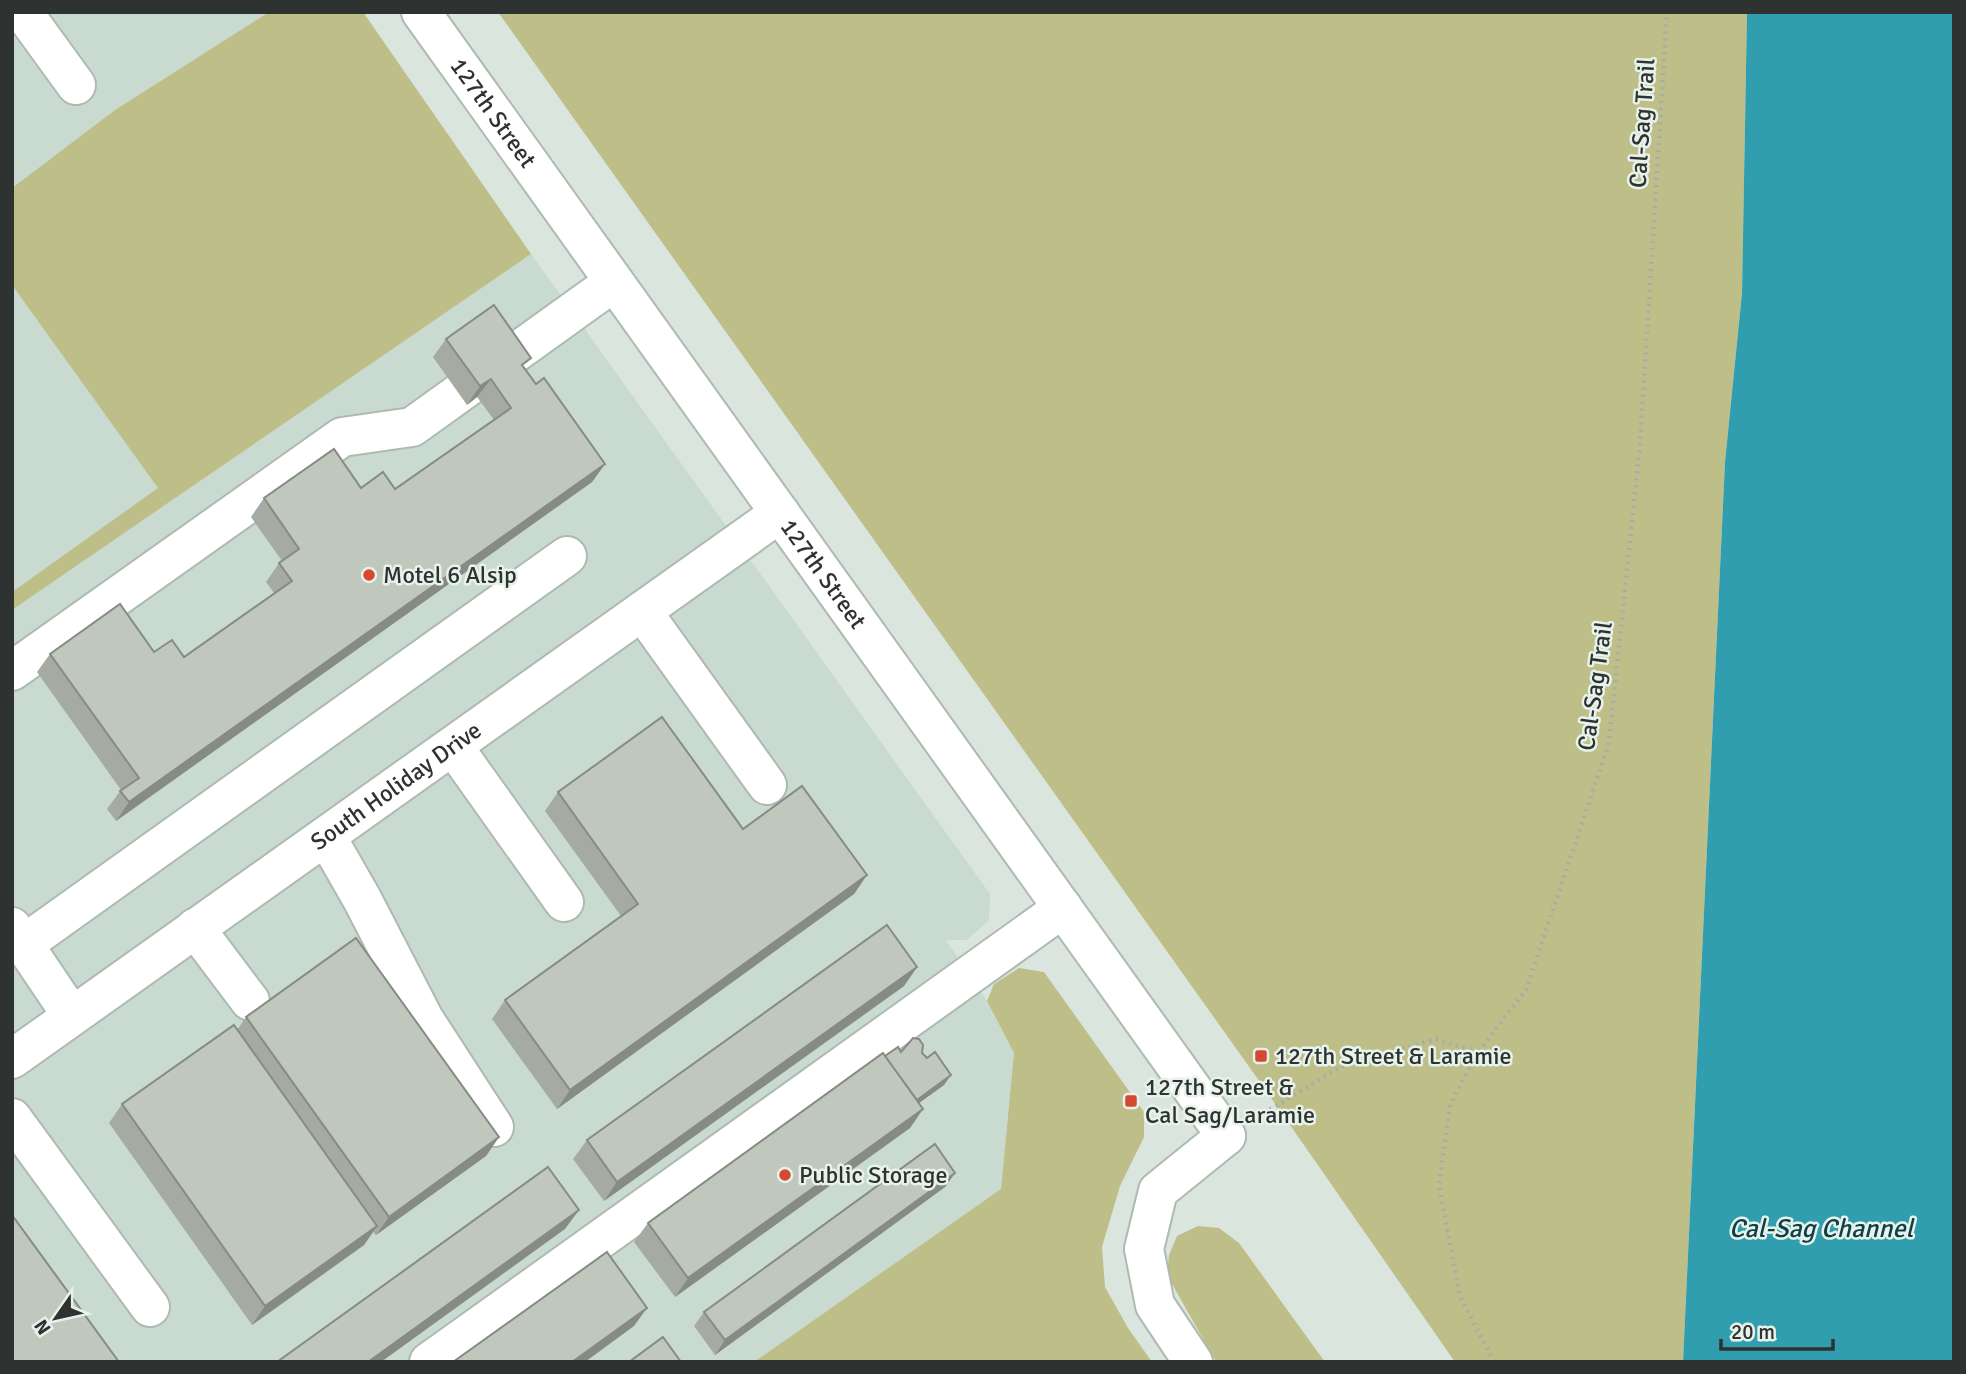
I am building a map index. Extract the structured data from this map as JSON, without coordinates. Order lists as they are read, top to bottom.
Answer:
{
  "streets": {
    "main road": ["127th Street", "South Holiday Drive"],
    "path": ["Cal-Sag Trail"]
  },
  "crossings": [
    ["127th Street", "South Holiday Drive"]
  ],
  "water": ["Cal-Sag Channel"],
  "places": {
    "other": ["Motel 6 Alsip", "Public Storage"],
    "transit": ["127th Street & Laramie", "127th Street & Cal Sag/Laramie"]
  },
  "scale_bar": "20 m",
  "north": "bottom left"
}
